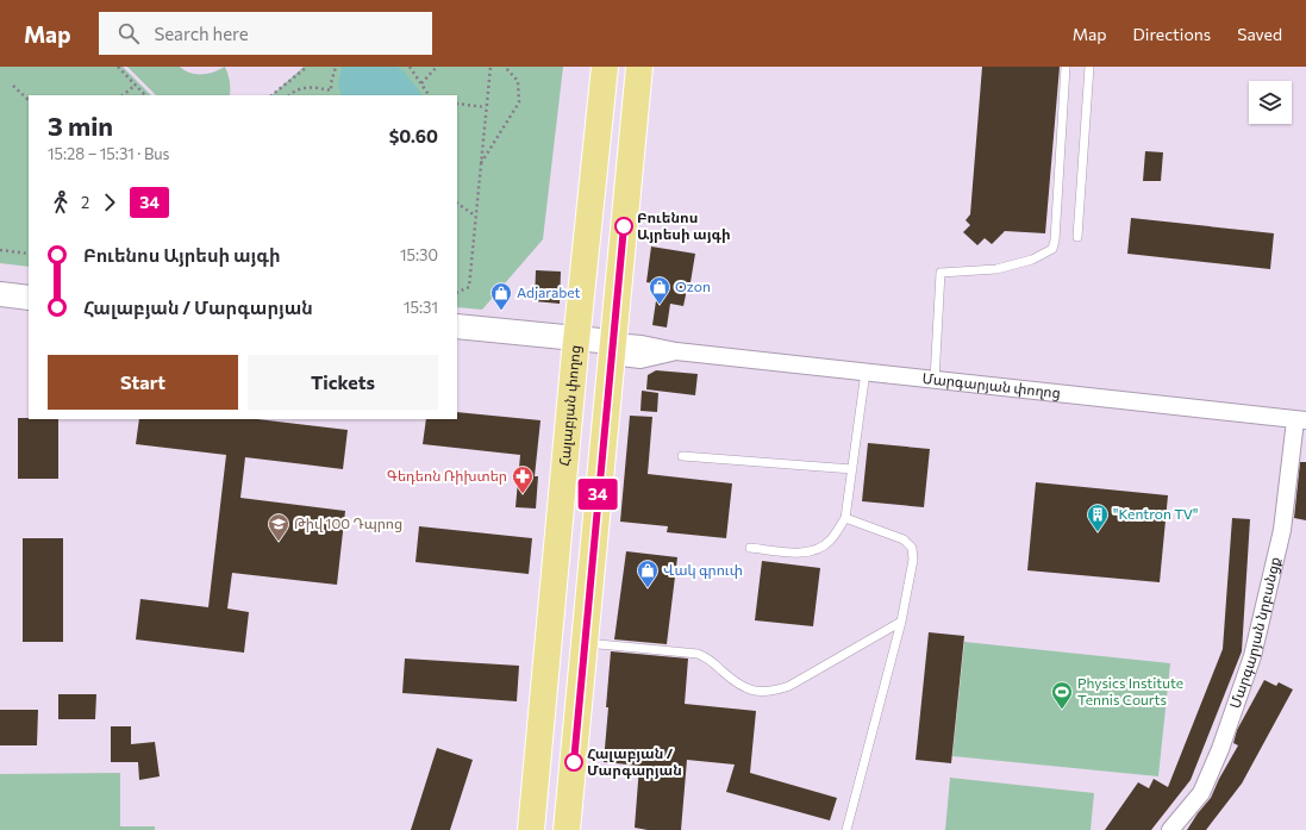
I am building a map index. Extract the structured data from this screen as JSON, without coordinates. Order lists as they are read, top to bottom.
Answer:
{
  "streets": {
    "main road": ["Մարգարյան փողոց", "Հալաբյան փողոց"],
    "street": ["Մարգարյան նրբանցք"]
  },
  "crossings": [
    ["Մարգարյան փողոց", "Հալաբյան փողոց"],
    ["Մարգարյան փողոց", "Մարգարյան նրբանցք"]
  ],
  "places": {
    "other": ["Բուենոս Այրեսի այգի", "Հալաբյան / Մարգարյան"],
    "shop": ["Ozon", "Adjarabet", "Վակ գրուփ"],
    "pharmacy": ["Գեդեոն Ռիխտեր"],
    "building": ["\"Kentron TV\""],
    "school or university": ["Թիվ 100 Դպրոց"],
    "sports": ["Physics Institute Tennis Courts"]
  },
  "lines": ["bus line 34"],
  "page": {
    "header": "Map",
    "search": "Search here",
    "nav": ["Map", "Directions", "Saved"],
    "on_map": "34",
    "heading": ["3 min", "15:28 – 15:31 · Bus", "$0.60"],
    "legs": ["2", "34"],
    "list": [
      {
        "name": "Բուենոս Այրեսի այգի",
        "value": "15:30"
      },
      {
        "name": "Հալաբյան / Մարգարյան",
        "value": "15:31"
      }
    ],
    "buttons": ["Start", "Tickets"]
  }
}
